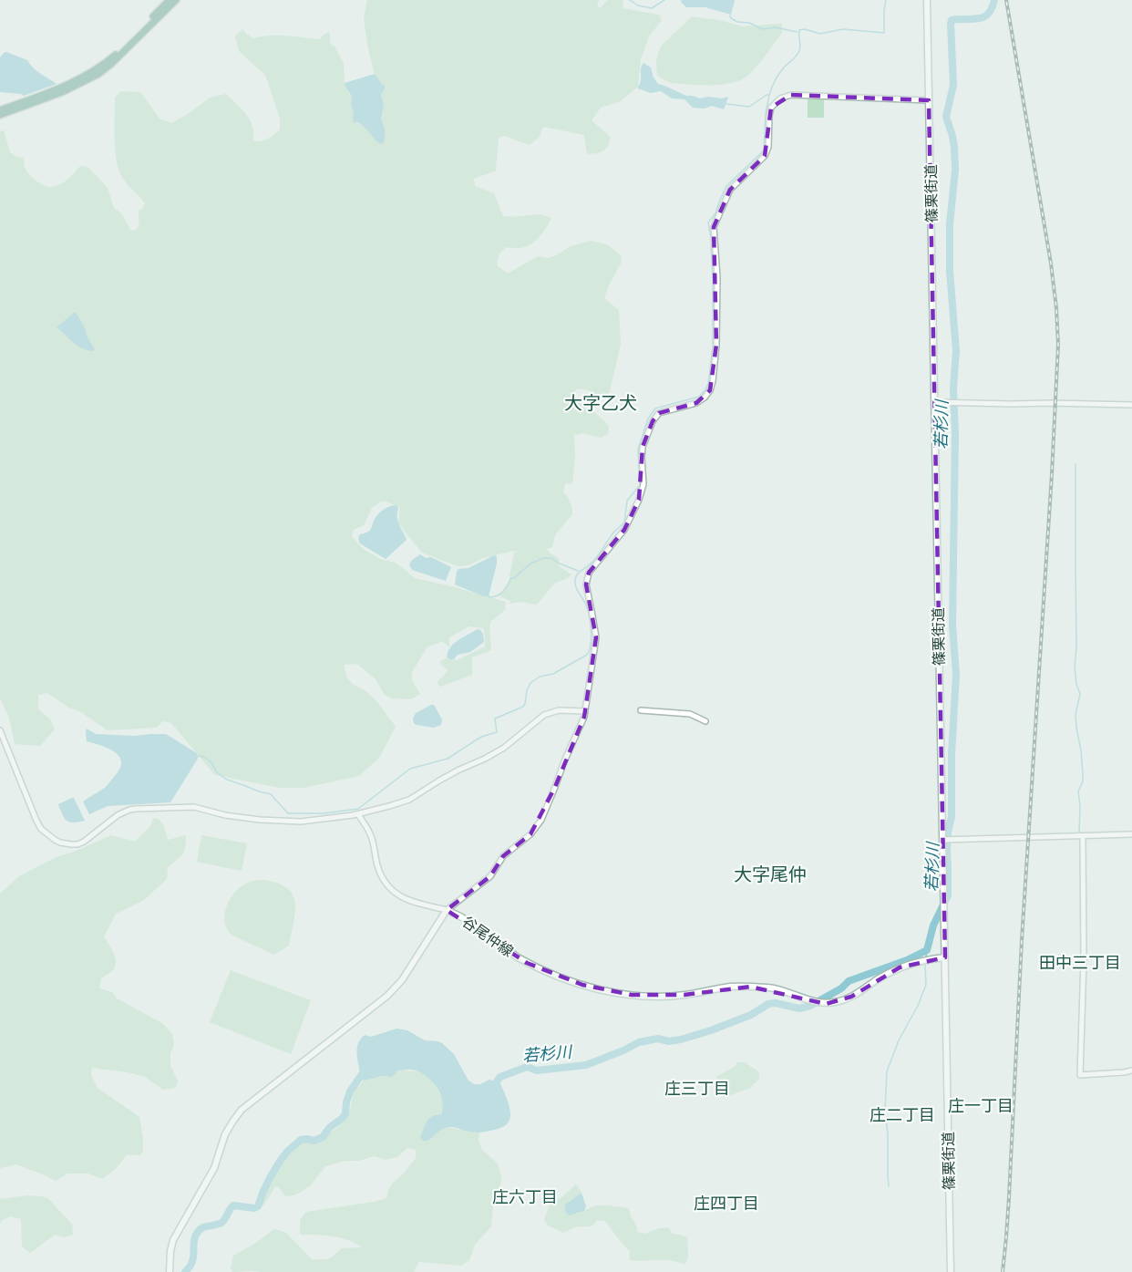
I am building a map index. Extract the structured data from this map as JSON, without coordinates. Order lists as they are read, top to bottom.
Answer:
{
  "streets": {
    "main road": ["篠栗街道", "谷尾仲線"]
  },
  "crossings": [
    ["篠栗街道", "谷尾仲線"]
  ],
  "districts": [
    "大字乙犬",
    "大字尾仲",
    "田中三丁目",
    "庄三丁目",
    "庄一丁目",
    "庄二丁目",
    "庄六丁目",
    "庄四丁目"
  ],
  "water": ["若杉川"]
}
